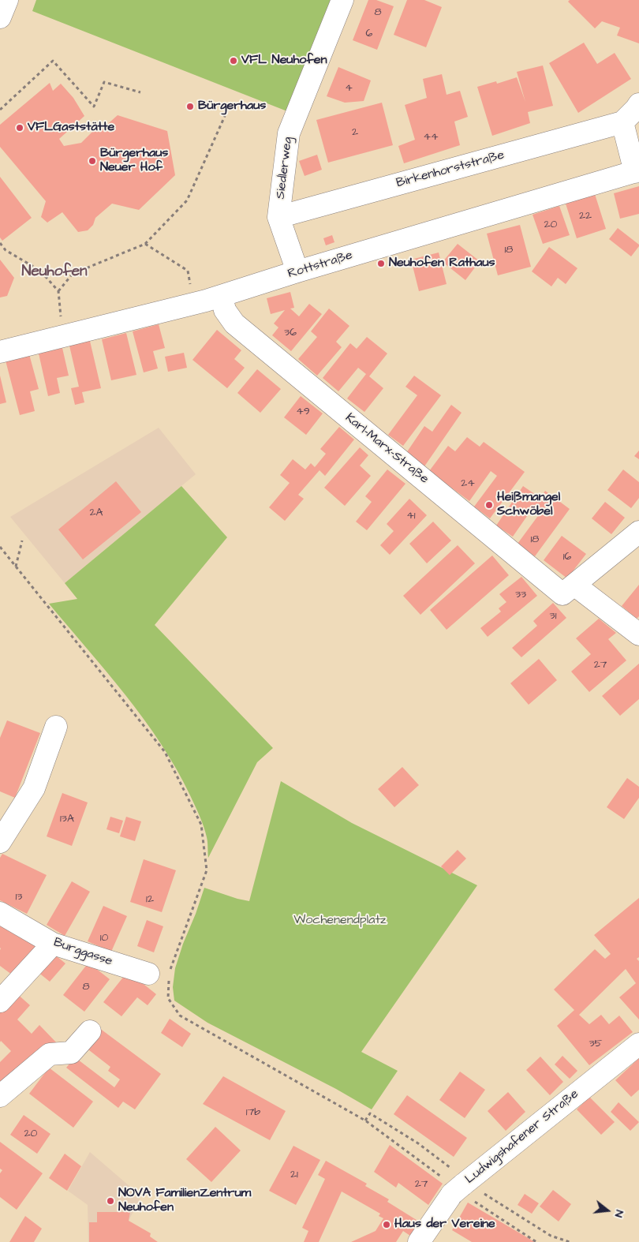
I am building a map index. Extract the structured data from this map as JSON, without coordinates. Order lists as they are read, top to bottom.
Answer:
{
  "streets": {
    "street": [
      "Siedlerweg",
      "Birkenhorststraße",
      "Rottstraße",
      "Karl-Marx-Straße",
      "Burggasse",
      "Ludwigshafener Straße"
    ]
  },
  "crossings": [
    ["Siedlerweg", "Birkenhorststraße"],
    ["Siedlerweg", "Rottstraße"],
    ["Rottstraße", "Karl-Marx-Straße"]
  ],
  "districts": ["Neuhofen"],
  "parks": ["Wochenendplatz"],
  "places": [
    "VFL Neuhofen",
    "Bürgerhaus",
    "VFLGaststätte",
    "Bürgerhaus Neuer Hof",
    "Neuhofen Rathaus",
    "Heißmangel Schwöbel",
    "NOVA FamilienZentrum Neuhofen",
    "Haus der Vereine"
  ],
  "house_numbers": [
    "8",
    "6",
    "4",
    "2",
    "44",
    "22",
    "20",
    "18",
    "36",
    "49",
    "24",
    "2A",
    "41",
    "18",
    "16",
    "33",
    "31",
    "27",
    "13A",
    "13",
    "12",
    "10",
    "8",
    "35",
    "17b",
    "20",
    "21",
    "27"
  ],
  "north": "right"
}
